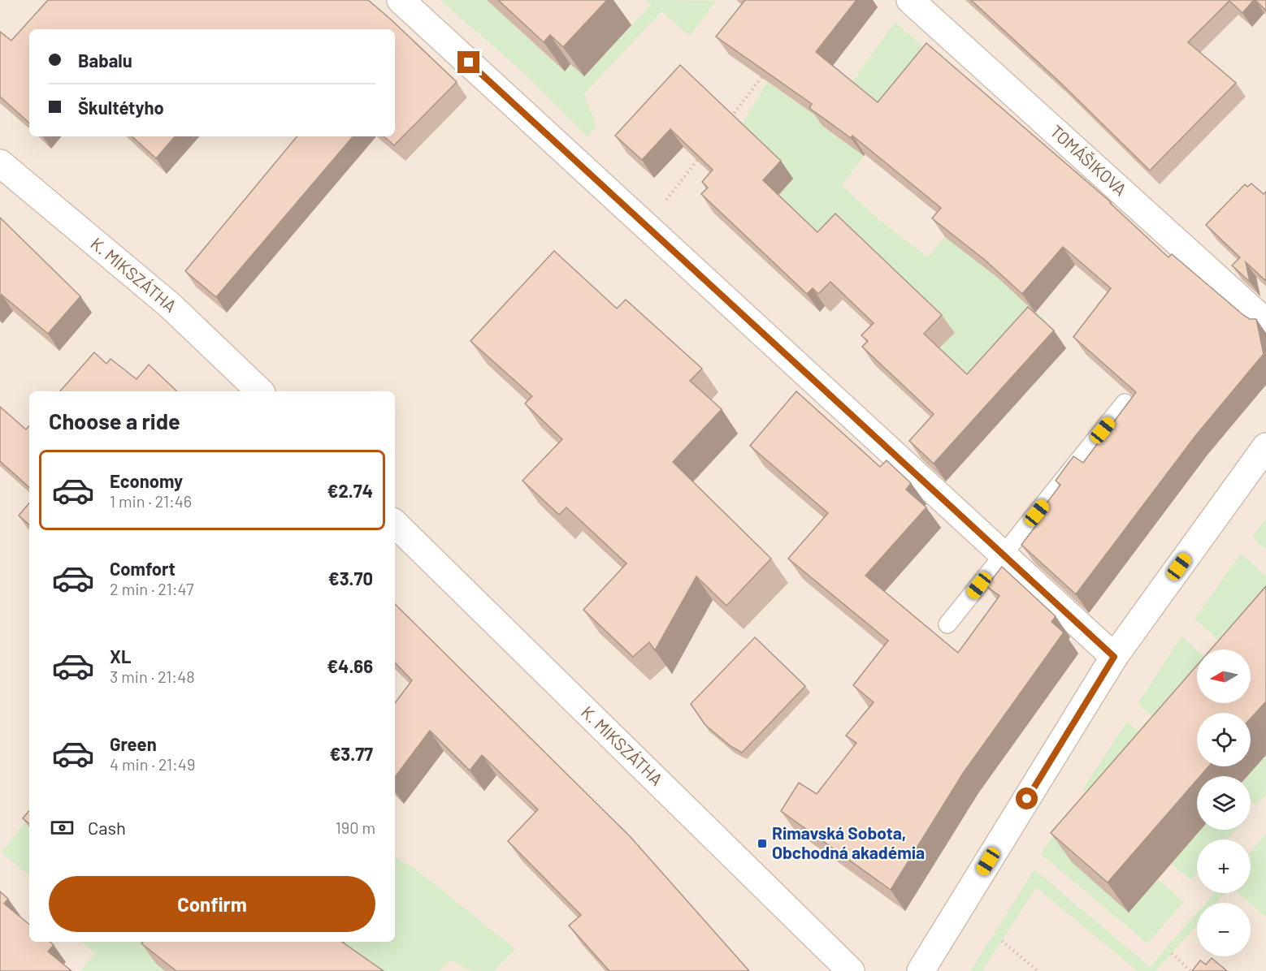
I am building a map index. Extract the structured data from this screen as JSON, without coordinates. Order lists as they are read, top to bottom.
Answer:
{
  "streets": {
    "street": ["TOMÁŠIKOVA", "K. MIKSZÁTHA"]
  },
  "places": {
    "transit": ["Rimavská Sobota, Obchodná akadémia"]
  },
  "north": "left",
  "page": {
    "banner": ["Babalu", "Škultétyho"],
    "heading": "Choose a ride",
    "list": [
      {
        "name": "Economy",
        "note": "1 min · 21:46",
        "value": "€2.74"
      },
      {
        "name": "Comfort",
        "note": "2 min · 21:47",
        "value": "€3.70"
      },
      {
        "name": "XL",
        "note": "3 min · 21:48",
        "value": "€4.66"
      },
      {
        "name": "Green",
        "note": "4 min · 21:49",
        "value": "€3.77"
      }
    ],
    "map_buttons": ["+", "−"],
    "pay": ["Cash", "190 m"],
    "buttons": "Confirm"
  }
}
